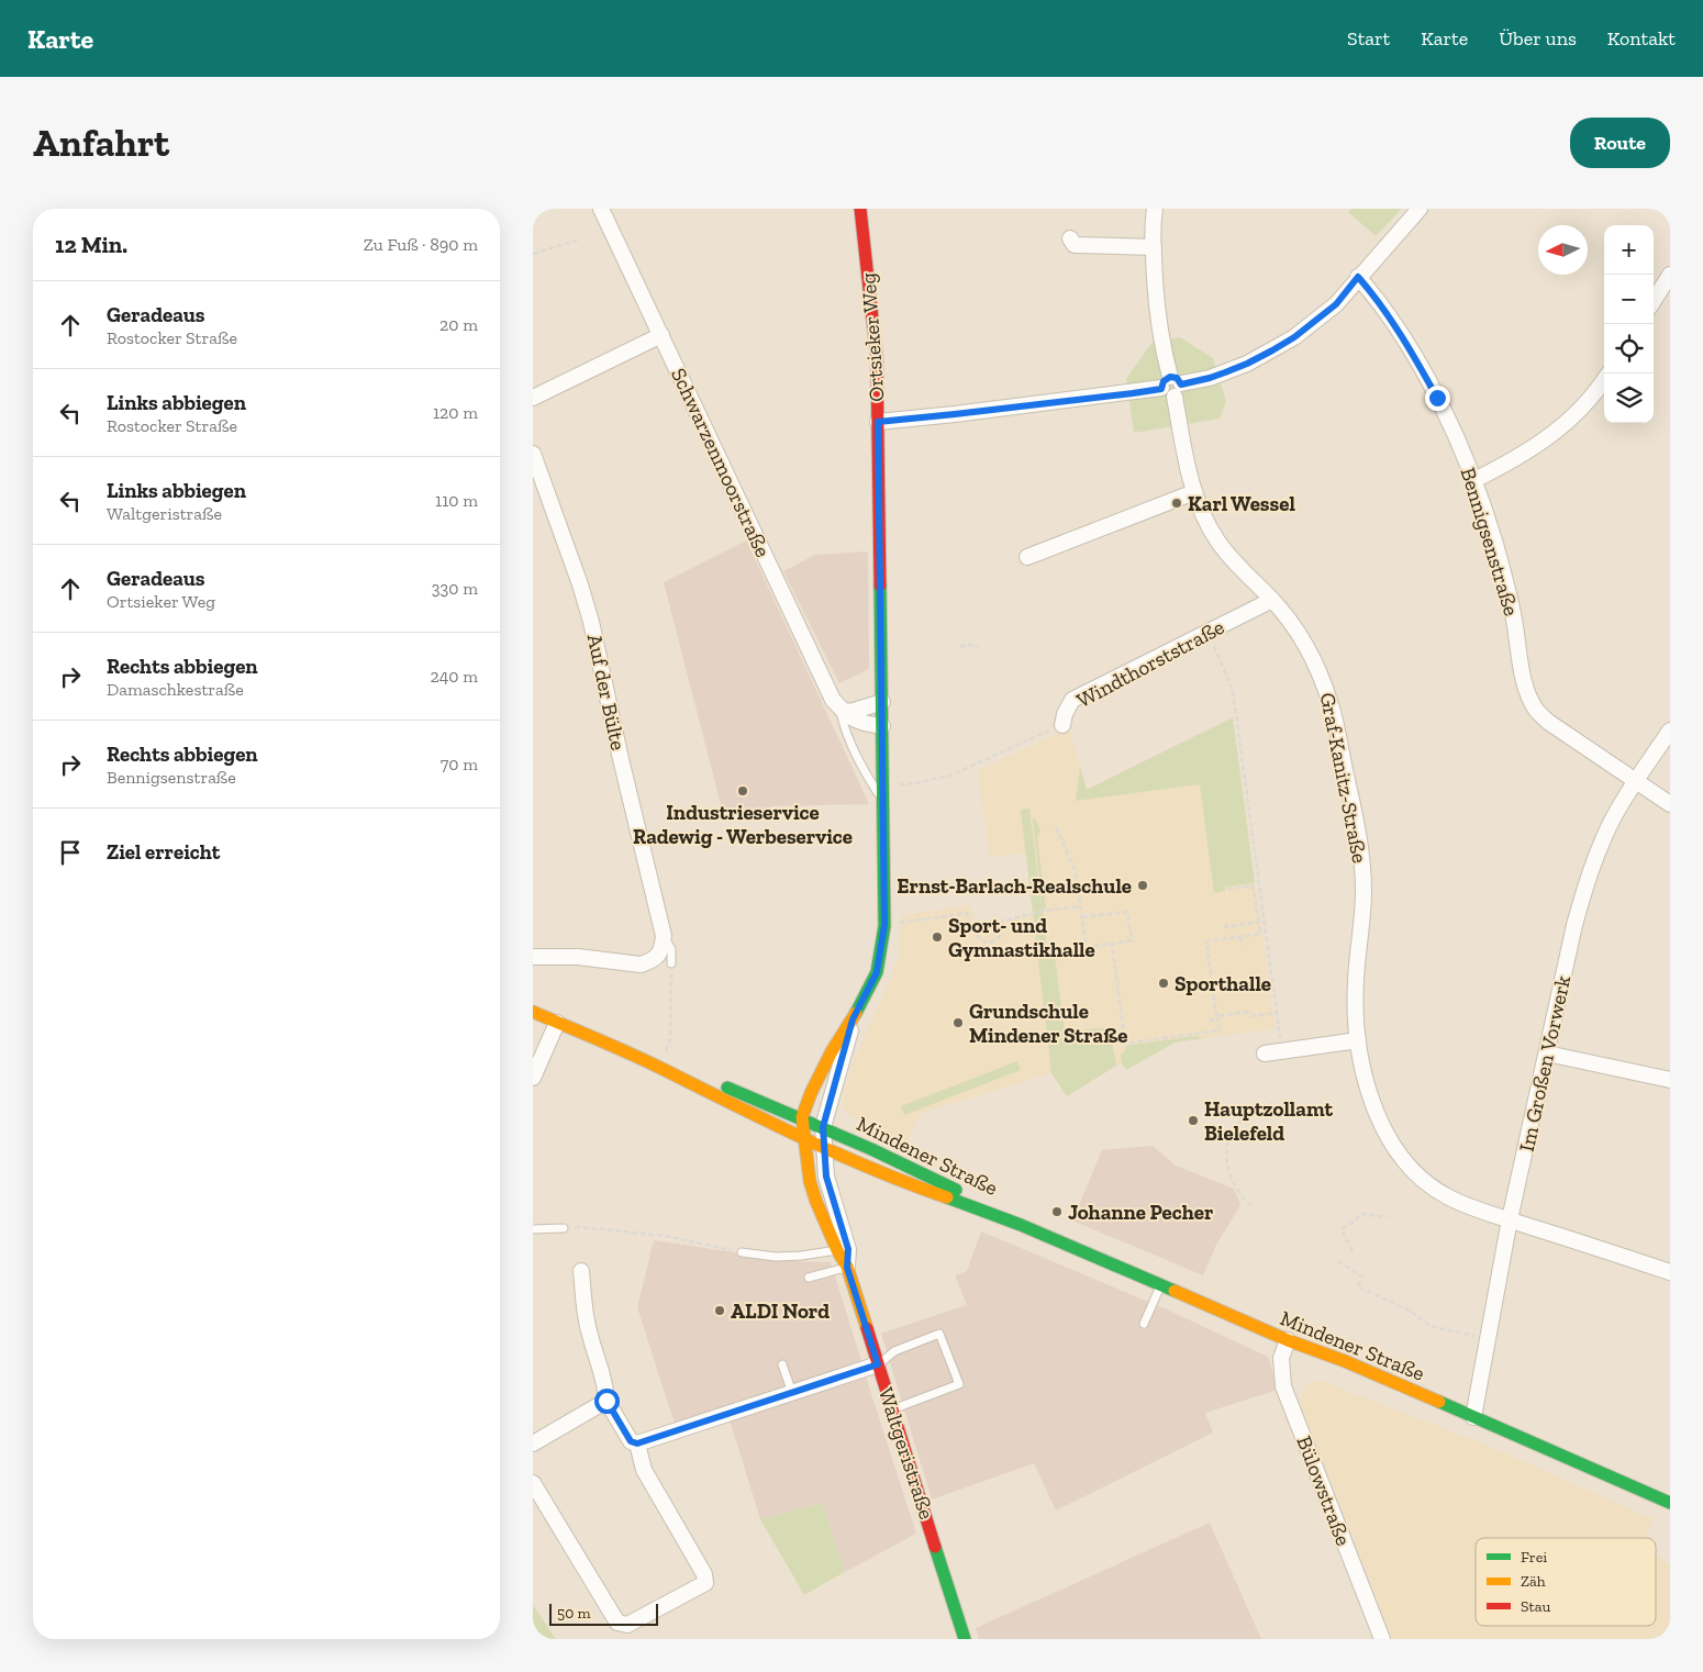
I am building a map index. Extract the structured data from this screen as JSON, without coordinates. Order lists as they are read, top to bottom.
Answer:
{
  "streets": {
    "street": [
      "Ortsieker Weg",
      "Schwarzenmoorstraße",
      "Bennigsenstraße",
      "Windthorststraße",
      "Auf der Bülte",
      "Graf-Kanitz-Straße",
      "Im Großen Vorwerk",
      "Mindener Straße",
      "Waltgeristraße",
      "Bülowstraße"
    ]
  },
  "crossings": [
    ["Ortsieker Weg", "Schwarzenmoorstraße"],
    ["Ortsieker Weg", "Windthorststraße"],
    ["Ortsieker Weg", "Mindener Straße"],
    ["Ortsieker Weg", "Waltgeristraße"],
    ["Bennigsenstraße", "Im Großen Vorwerk"],
    ["Windthorststraße", "Graf-Kanitz-Straße"],
    ["Graf-Kanitz-Straße", "Im Großen Vorwerk"],
    ["Im Großen Vorwerk", "Mindener Straße"],
    ["Mindener Straße", "Waltgeristraße"],
    ["Mindener Straße", "Bülowstraße"]
  ],
  "places": [
    "Karl Wessel",
    "Industrieservice Radewig - Werbeservice",
    "Ernst-Barlach-Realschule",
    "Sport- und Gymnastikhalle",
    "Sporthalle",
    "Grundschule Mindener Straße",
    "Hauptzollamt Bielefeld",
    "Johanne Pecher",
    "ALDI Nord"
  ],
  "legend": ["Frei", "Zäh", "Stau"],
  "scale_bar": "50 m",
  "north": "left",
  "page": {
    "header": "Karte",
    "nav": [
      "Start",
      "Karte",
      "Über uns",
      "Kontakt"
    ],
    "buttons": "Route",
    "title": "Anfahrt",
    "heading": ["12 Min.", "Zu Fuß · 890 m"],
    "map_buttons": ["+", "−"],
    "list": [
      ["Geradeaus", "Rostocker Straße", "20 m"],
      ["Links abbiegen", "Rostocker Straße", "120 m"],
      ["Links abbiegen", "Waltgeristraße", "110 m"],
      ["Geradeaus", "Ortsieker Weg", "330 m"],
      ["Rechts abbiegen", "Damaschkestraße", "240 m"],
      ["Rechts abbiegen", "Bennigsenstraße", "70 m"],
      "Ziel erreicht"
    ],
    "scale": "50 m"
  }
}
